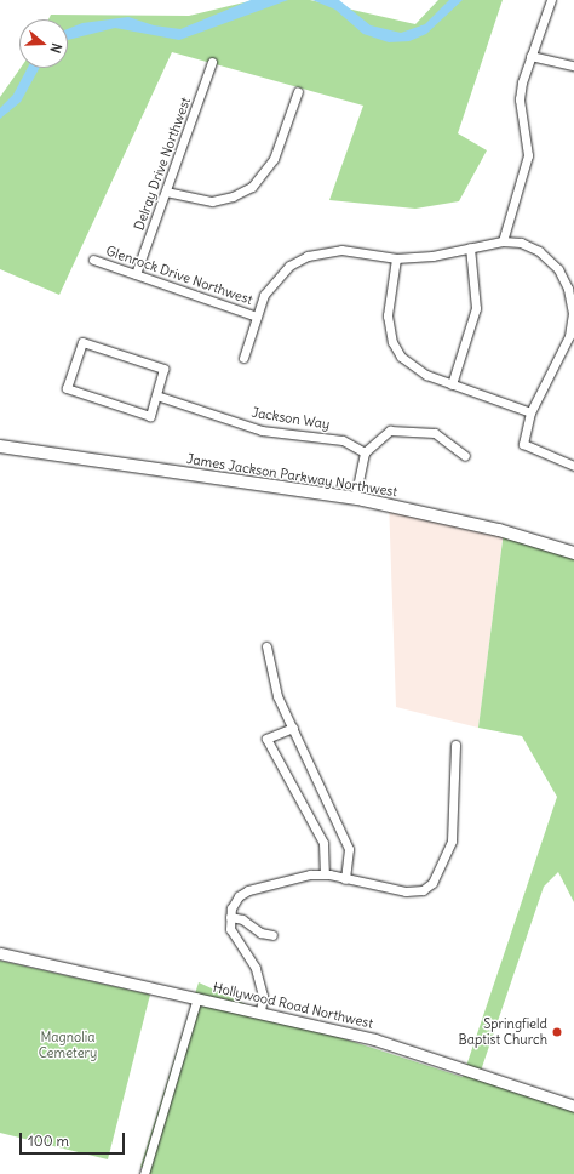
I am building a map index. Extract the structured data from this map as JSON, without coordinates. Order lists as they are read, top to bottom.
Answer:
{
  "streets": {
    "main road": ["James Jackson Parkway Northwest"],
    "street": [
      "Delray Drive Northwest",
      "Glenrock Drive Northwest",
      "Jackson Way",
      "Hollywood Road Northwest"
    ]
  },
  "crossings": [
    ["Delray Drive Northwest", "Glenrock Drive Northwest"]
  ],
  "parks": ["Magnolia Cemetery"],
  "places": ["Springfield Baptist Church"],
  "scale_bar": "100 m",
  "north": "right"
}
